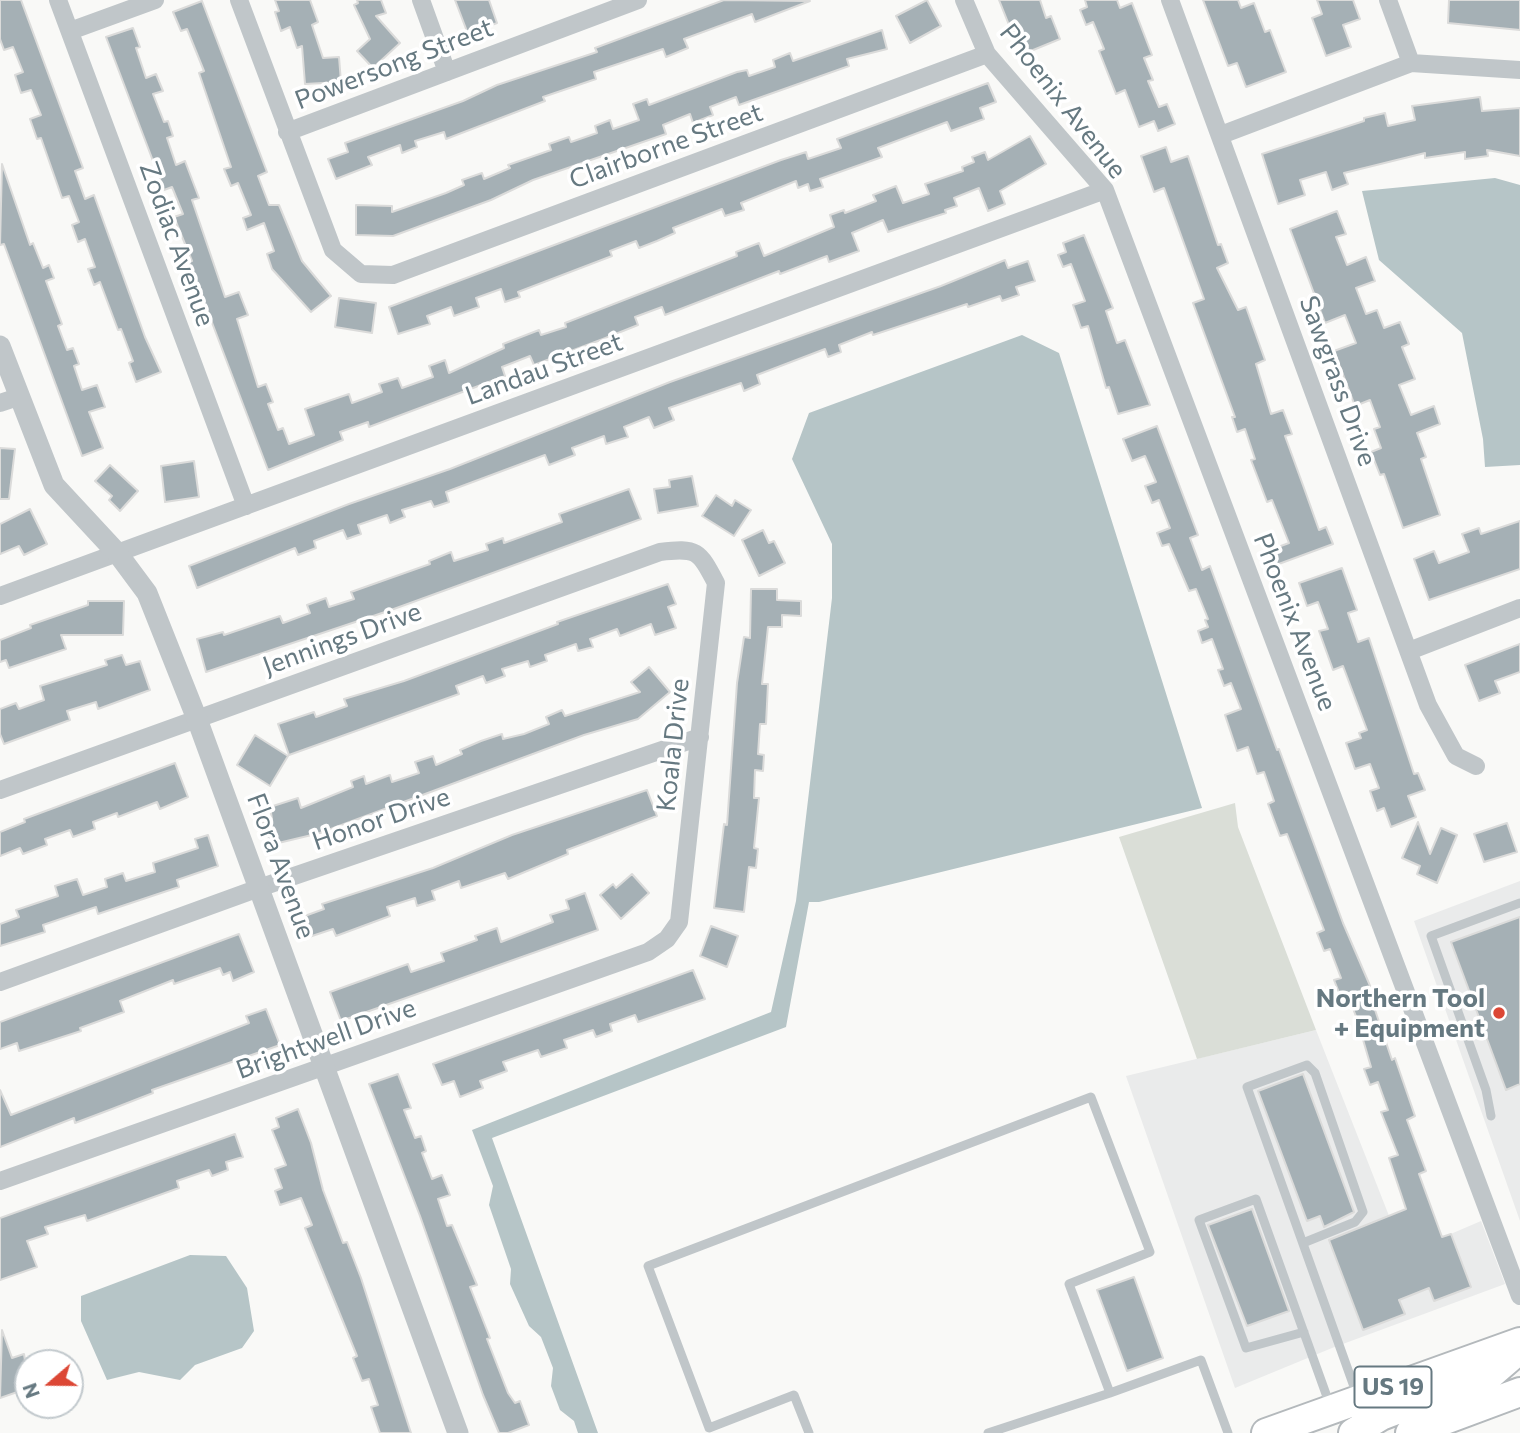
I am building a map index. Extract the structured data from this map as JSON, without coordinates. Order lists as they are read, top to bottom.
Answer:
{
  "streets": {
    "highway": ["US 19"],
    "street": [
      "Powersong Street",
      "Phoenix Avenue",
      "Clairborne Street",
      "Zodiac Avenue",
      "Landau Street",
      "Sawgrass Drive",
      "Jennings Drive",
      "Koala Drive",
      "Honor Drive",
      "Flora Avenue",
      "Brightwell Drive"
    ]
  },
  "crossings": [
    ["Powersong Street", "Clairborne Street"],
    ["Phoenix Avenue", "Clairborne Street"],
    ["Phoenix Avenue", "Landau Street"],
    ["Zodiac Avenue", "Landau Street"],
    ["Landau Street", "Flora Avenue"],
    ["Jennings Drive", "Koala Drive"],
    ["Jennings Drive", "Flora Avenue"],
    ["Koala Drive", "Honor Drive"],
    ["Koala Drive", "Brightwell Drive"],
    ["Honor Drive", "Flora Avenue"],
    ["Flora Avenue", "Brightwell Drive"]
  ],
  "places": ["Northern Tool + Equipment"],
  "north": "left"
}
